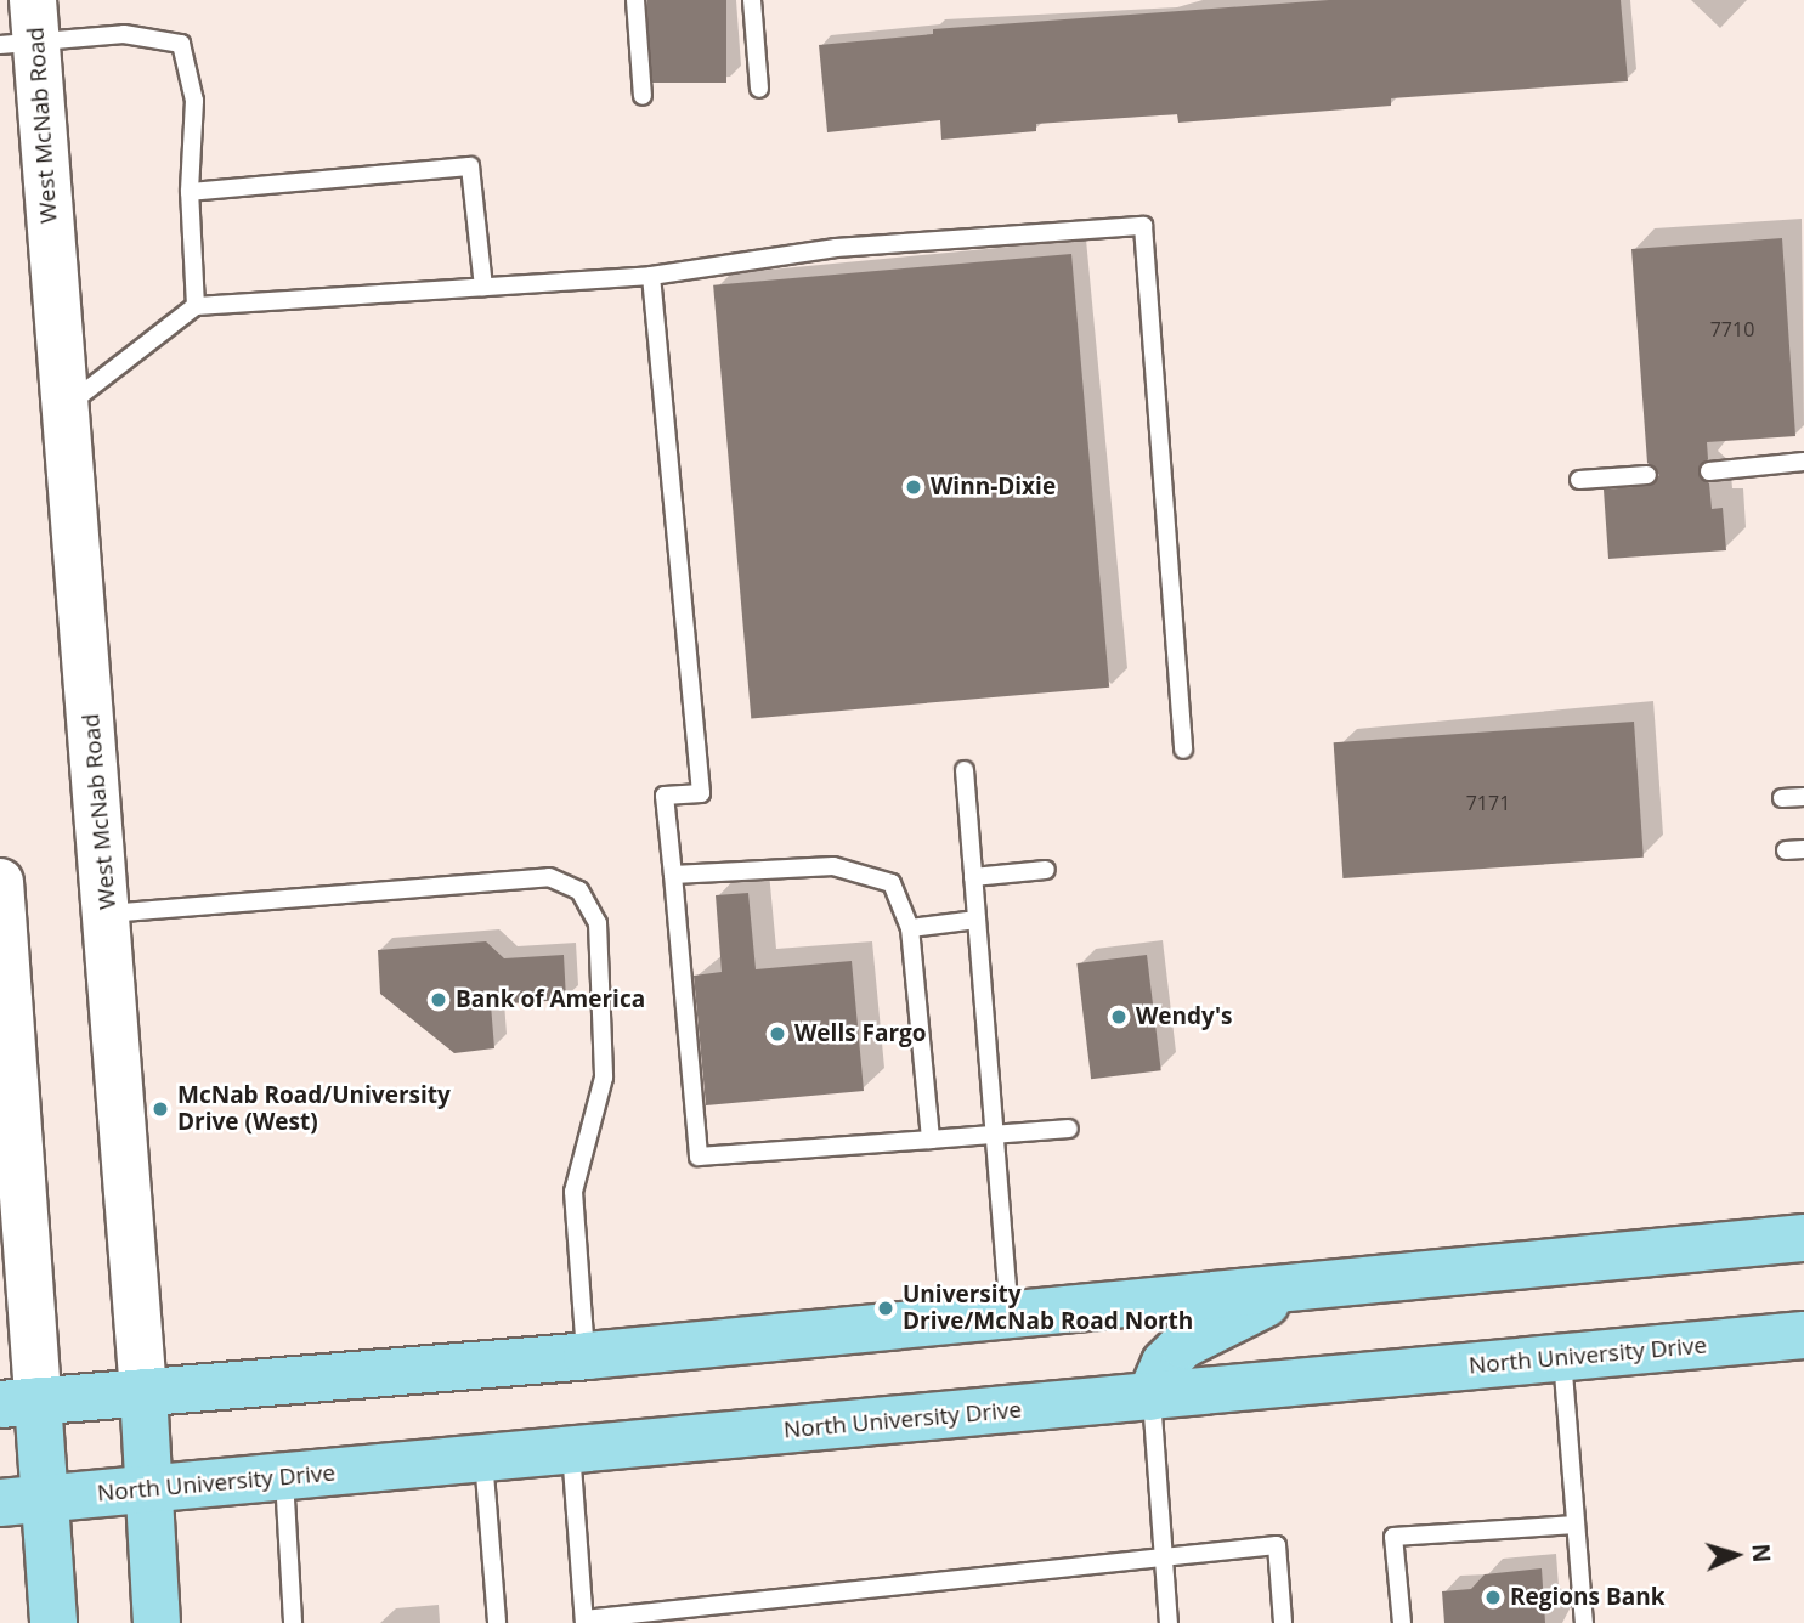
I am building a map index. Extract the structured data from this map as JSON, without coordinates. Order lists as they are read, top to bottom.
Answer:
{
  "streets": {
    "main road": ["West McNab Road", "North University Drive"]
  },
  "crossings": [
    ["West McNab Road", "North University Drive"]
  ],
  "places": [
    "Winn-Dixie",
    "Bank of America",
    "Wendy's",
    "Wells Fargo",
    "McNab Road/University Drive (West)",
    "University Drive/McNab Road North",
    "Regions Bank"
  ],
  "house_numbers": ["7710", "7171"],
  "north": "right"
}
